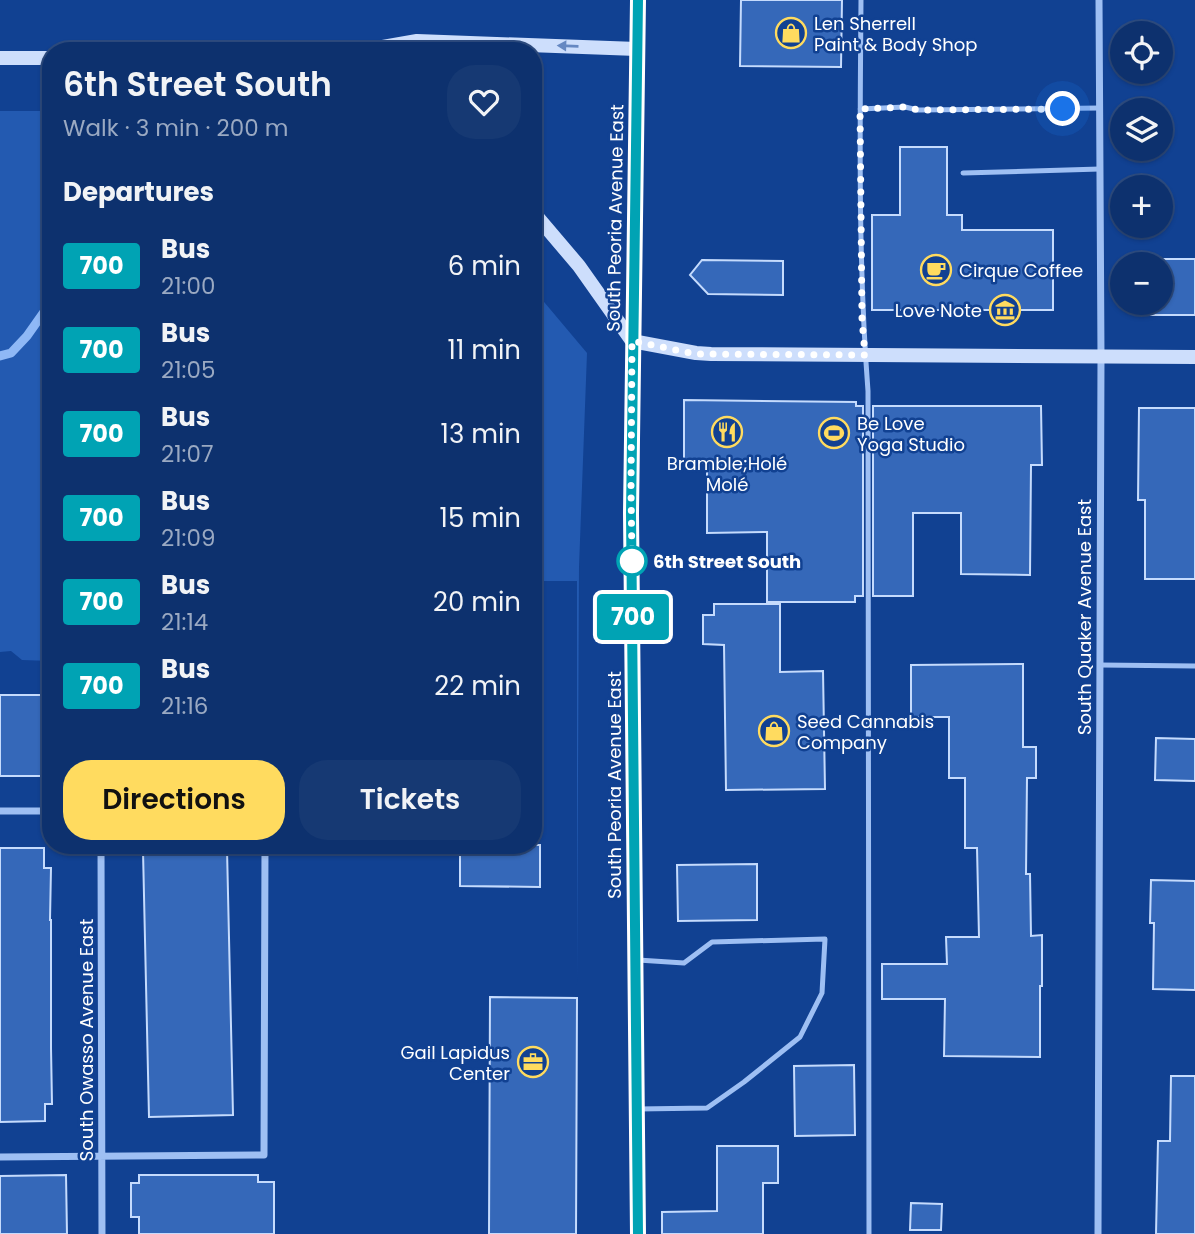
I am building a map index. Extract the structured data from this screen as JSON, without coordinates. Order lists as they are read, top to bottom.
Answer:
{
  "streets": {
    "main road": ["South Peoria Avenue East"],
    "street": ["South Quaker Avenue East", "South Owasso Avenue East"]
  },
  "places": {
    "shop": ["Len Sherrell Paint & Body Shop", "Seed Cannabis Company"],
    "cafe": ["Cirque Coffee"],
    "museum": ["Love Note"],
    "restaurant": ["Bramble;Holé Molé"],
    "sports": ["Be Love Yoga Studio"],
    "other": ["6th Street South"],
    "office": ["Gail Lapidus Center"]
  },
  "lines": ["bus line 700"],
  "page": {
    "on_map": "700",
    "map_buttons": ["+", "−"],
    "heading": [
      ["6th Street South", "Walk · 3 min · 200 m"],
      "Departures"
    ],
    "list": [
      {
        "mark": "700",
        "name": "Bus",
        "note": "21:00",
        "value": "6 min"
      },
      {
        "mark": "700",
        "name": "Bus",
        "note": "21:05",
        "value": "11 min"
      },
      {
        "mark": "700",
        "name": "Bus",
        "note": "21:07",
        "value": "13 min"
      },
      {
        "mark": "700",
        "name": "Bus",
        "note": "21:09",
        "value": "15 min"
      },
      {
        "mark": "700",
        "name": "Bus",
        "note": "21:14",
        "value": "20 min"
      },
      {
        "mark": "700",
        "name": "Bus",
        "note": "21:16",
        "value": "22 min"
      }
    ],
    "buttons": ["Directions", "Tickets"]
  }
}
